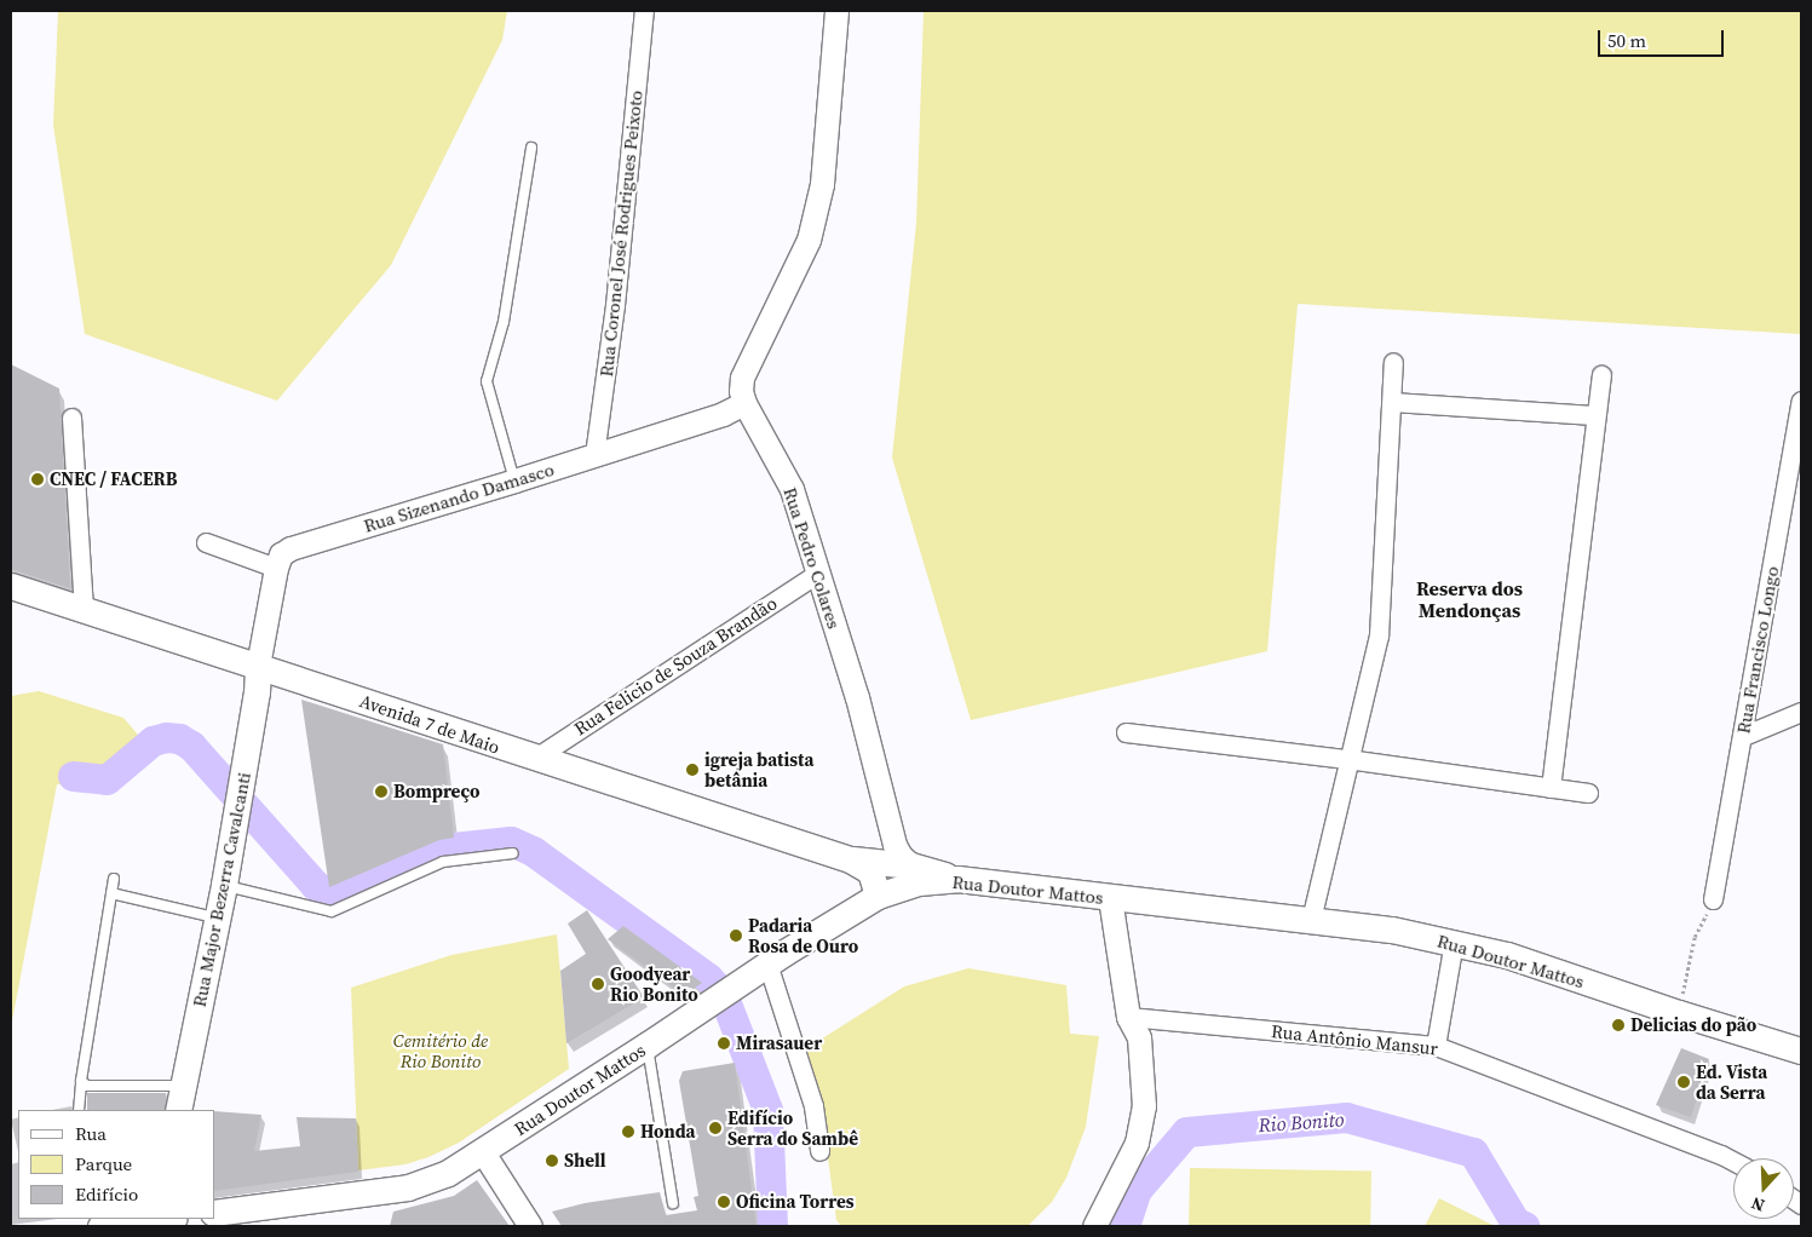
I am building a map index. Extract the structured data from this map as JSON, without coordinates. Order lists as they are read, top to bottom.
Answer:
{
  "streets": {
    "main road": ["Avenida 7 de Maio", "Rua Major Bezerra Cavalcanti", "Rua Doutor Mattos"],
    "street": [
      "Rua Coronel José Rodrigues Peixoto",
      "Rua Sizenando Damasco",
      "Rua Pedro Colares",
      "Rua Francisco Longo",
      "Rua Felicio de Souza Brandão",
      "Rua Antônio Mansur"
    ]
  },
  "crossings": [
    ["Rua Coronel José Rodrigues Peixoto", "Rua Sizenando Damasco"],
    ["Rua Sizenando Damasco", "Rua Pedro Colares"],
    ["Rua Pedro Colares", "Rua Felicio de Souza Brandão"],
    ["Rua Pedro Colares", "Avenida 7 de Maio"],
    ["Rua Felicio de Souza Brandão", "Avenida 7 de Maio"],
    ["Avenida 7 de Maio", "Rua Major Bezerra Cavalcanti"],
    ["Avenida 7 de Maio", "Rua Doutor Mattos"]
  ],
  "districts": ["Reserva dos Mendonças"],
  "water": ["Rio Bonito"],
  "parks": ["Cemitério de Rio Bonito"],
  "places": [
    "CNEC / FACERB",
    "igreja batista betânia",
    "Bompreço",
    "Padaria Rosa de Ouro",
    "Goodyear Rio Bonito",
    "Delicias do pão",
    "Mirasauer",
    "Ed. Vista da Serra",
    "Edifício Serra do Sambê",
    "Honda",
    "Shell",
    "Oficina Torres"
  ],
  "legend": ["Rua", "Parque", "Edifício"],
  "scale_bar": "50 m",
  "north": "bottom"
}
